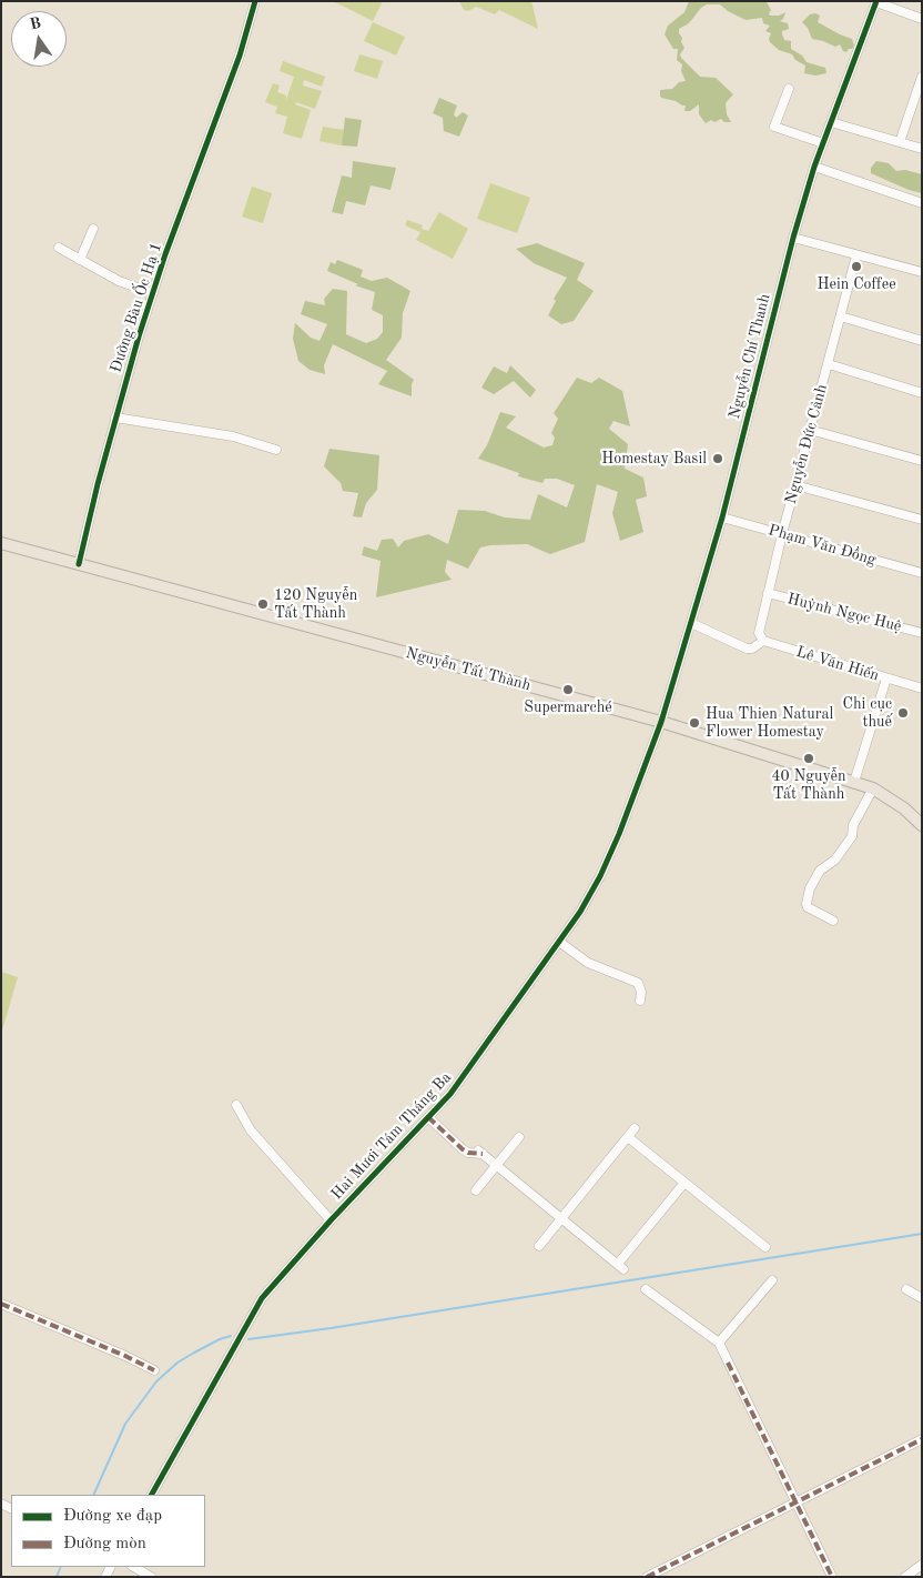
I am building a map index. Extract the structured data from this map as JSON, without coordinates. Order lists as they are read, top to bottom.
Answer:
{
  "streets": {
    "main road": ["Nguyễn Tất Thành"],
    "street": [
      "Đường Bàu Ốc Hạ 1",
      "Nguyễn Chí Thanh",
      "Nguyễn Đức Cảnh",
      "Phạm Văn Đồng",
      "Huỳnh Ngọc Huệ",
      "Lê Văn Hiến",
      "Hai Mươi Tám Tháng Ba"
    ]
  },
  "crossings": [
    ["Đường Bàu Ốc Hạ 1", "Nguyễn Tất Thành"],
    ["Nguyễn Chí Thanh", "Phạm Văn Đồng"],
    ["Nguyễn Chí Thanh", "Nguyễn Tất Thành"],
    ["Nguyễn Chí Thanh", "Hai Mươi Tám Tháng Ba"],
    ["Nguyễn Đức Cảnh", "Phạm Văn Đồng"],
    ["Nguyễn Đức Cảnh", "Huỳnh Ngọc Huệ"],
    ["Nguyễn Đức Cảnh", "Lê Văn Hiến"],
    ["Nguyễn Tất Thành", "Hai Mươi Tám Tháng Ba"]
  ],
  "places": [
    "Hein Coffee",
    "Homestay Basil",
    "120 Nguyễn Tất Thành",
    "Supermarché",
    "Chi cục thuế",
    "Hua Thien Natural Flower Homestay",
    "40 Nguyễn Tất Thành"
  ],
  "legend": ["Đường xe đạp", "Đường mòn"],
  "north": "top"
}
